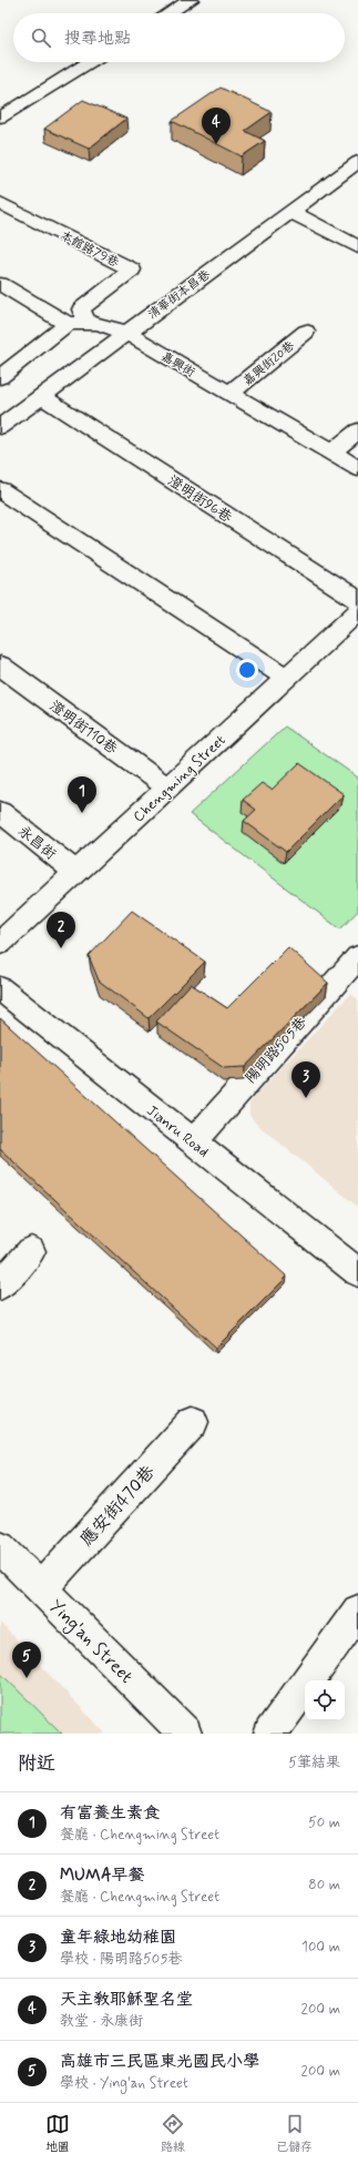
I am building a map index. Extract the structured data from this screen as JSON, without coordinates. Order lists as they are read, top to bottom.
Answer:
{
  "streets": {
    "street": [
      "本館路79巷",
      "清華街本昌巷",
      "嘉興街20巷",
      "嘉興街",
      "澄明街96巷",
      "澄明街110巷",
      "Chengming Street",
      "永昌街",
      "陽明路505巷",
      "Jianru Road",
      "應安街470巷",
      "Ying'an Street"
    ]
  },
  "crossings": [
    ["本館路79巷", "嘉興街"],
    ["清華街本昌巷", "嘉興街"],
    ["清華街本昌巷", "澄明街96巷"],
    ["嘉興街20巷", "嘉興街"],
    ["澄明街110巷", "Chengming Street"],
    ["Chengming Street", "永昌街"],
    ["陽明路505巷", "Jianru Road"],
    ["應安街470巷", "Ying'an Street"]
  ],
  "page": {
    "search": "搜尋地點",
    "pins": [
      "4",
      "1",
      "2",
      "3",
      "5"
    ],
    "heading": ["附近", "5筆結果"],
    "list": [
      {
        "mark": "1",
        "name": "有富養生素食",
        "note": "餐廳 · Chengming Street",
        "value": "50 m"
      },
      {
        "mark": "2",
        "name": "MUMA早餐",
        "note": "餐廳 · Chengming Street",
        "value": "80 m"
      },
      {
        "mark": "3",
        "name": "童年綠地幼稚園",
        "note": "學校 · 陽明路505巷",
        "value": "100 m"
      },
      {
        "mark": "4",
        "name": "天主教耶穌聖名堂",
        "note": "教堂 · 永康街",
        "value": "200 m"
      },
      {
        "mark": "5",
        "name": "高雄市三民區東光國民小學",
        "note": "學校 · Ying'an Street",
        "value": "200 m"
      }
    ],
    "nav": ["地圖", "路線", "已儲存"]
  }
}
